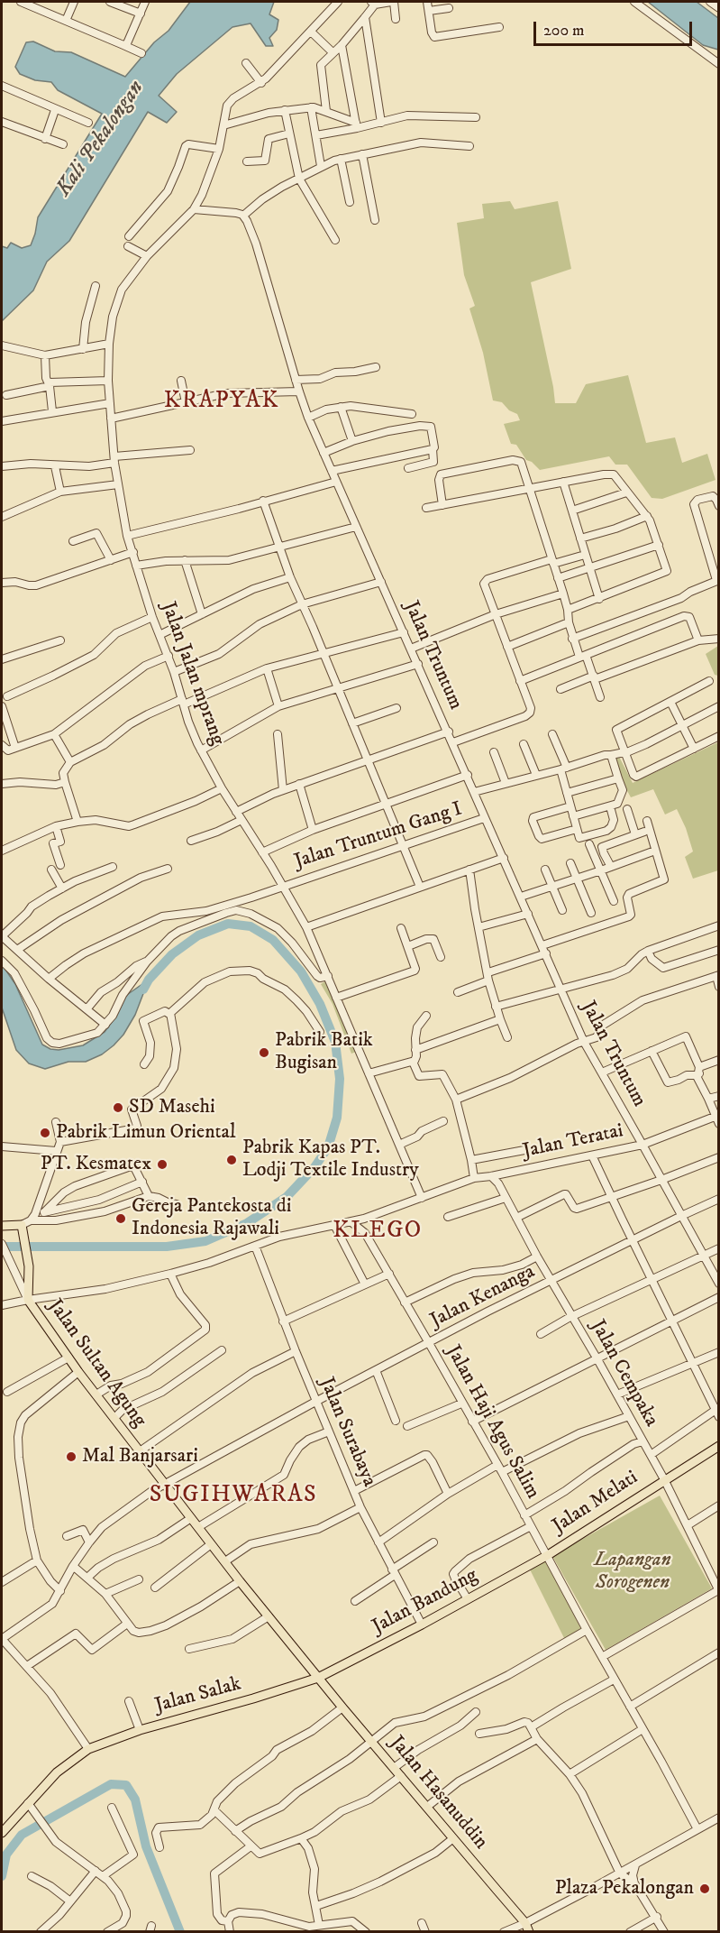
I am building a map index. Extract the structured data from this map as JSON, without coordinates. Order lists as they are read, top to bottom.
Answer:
{
  "streets": {
    "main road": [
      "Jalan Sultan Agung",
      "Jalan Melati",
      "Jalan Bandung",
      "Jalan Salak",
      "Jalan Hasanuddin"
    ],
    "street": [
      "Jalan Truntum",
      "Jalan Jalan mprang",
      "Jalan Truntum Gang I",
      "Jalan Teratai",
      "Jalan Kenanga",
      "Jalan Cempaka",
      "Jalan Haji Agus Salim",
      "Jalan Surabaya"
    ]
  },
  "crossings": [
    ["Jalan Truntum", "Jalan Truntum Gang I"],
    ["Jalan Truntum", "Jalan Teratai"],
    ["Jalan Jalan mprang", "Jalan Truntum Gang I"],
    ["Jalan Jalan mprang", "Jalan Teratai"],
    ["Jalan Teratai", "Jalan Kenanga"],
    ["Jalan Teratai", "Jalan Sultan Agung"],
    ["Jalan Teratai", "Jalan Cempaka"],
    ["Jalan Teratai", "Jalan Haji Agus Salim"],
    ["Jalan Teratai", "Jalan Surabaya"],
    ["Jalan Kenanga", "Jalan Sultan Agung"],
    ["Jalan Kenanga", "Jalan Cempaka"],
    ["Jalan Kenanga", "Jalan Haji Agus Salim"],
    ["Jalan Kenanga", "Jalan Surabaya"],
    ["Jalan Sultan Agung", "Jalan Bandung"],
    ["Jalan Sultan Agung", "Jalan Salak"],
    ["Jalan Sultan Agung", "Jalan Hasanuddin"],
    ["Jalan Cempaka", "Jalan Melati"],
    ["Jalan Haji Agus Salim", "Jalan Melati"],
    ["Jalan Haji Agus Salim", "Jalan Bandung"],
    ["Jalan Surabaya", "Jalan Bandung"],
    ["Jalan Melati", "Jalan Bandung"],
    ["Jalan Bandung", "Jalan Salak"],
    ["Jalan Bandung", "Jalan Hasanuddin"],
    ["Jalan Salak", "Jalan Hasanuddin"]
  ],
  "districts": ["KRAPYAK", "KLEGO", "SUGIHWARAS"],
  "water": ["Kali Pekalongan"],
  "parks": ["Lapangan Sorogenen"],
  "places": [
    "Pabrik Batik Bugisan",
    "SD Masehi",
    "Pabrik Limun Oriental",
    "Pabrik Kapas PT. Lodji Textile Industry",
    "PT. Kesmatex",
    "Gereja Pantekosta di Indonesia Rajawali",
    "Mal Banjarsari",
    "Plaza Pekalongan"
  ],
  "scale_bar": "200 m"
}
